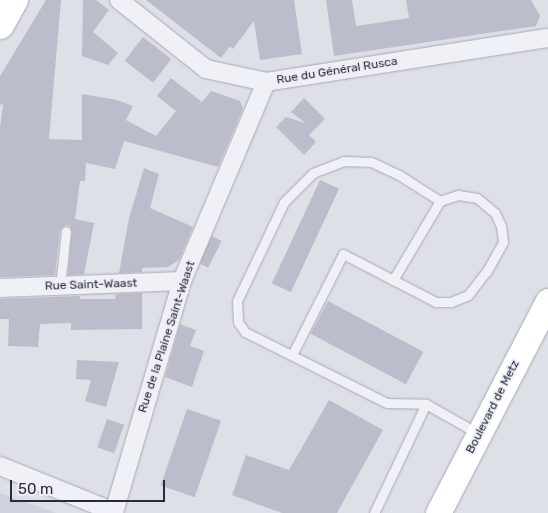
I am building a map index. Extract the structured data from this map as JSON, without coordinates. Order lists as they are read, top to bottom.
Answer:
{
  "streets": {
    "main road": ["Boulevard de Metz"],
    "street": ["Rue du Général Rusca", "Rue Saint-Waast", "Rue de la Plaine Saint-Waast"]
  },
  "crossings": [
    ["Rue du Général Rusca", "Rue de la Plaine Saint-Waast"],
    ["Rue Saint-Waast", "Rue de la Plaine Saint-Waast"]
  ],
  "scale_bar": "50 m"
}
